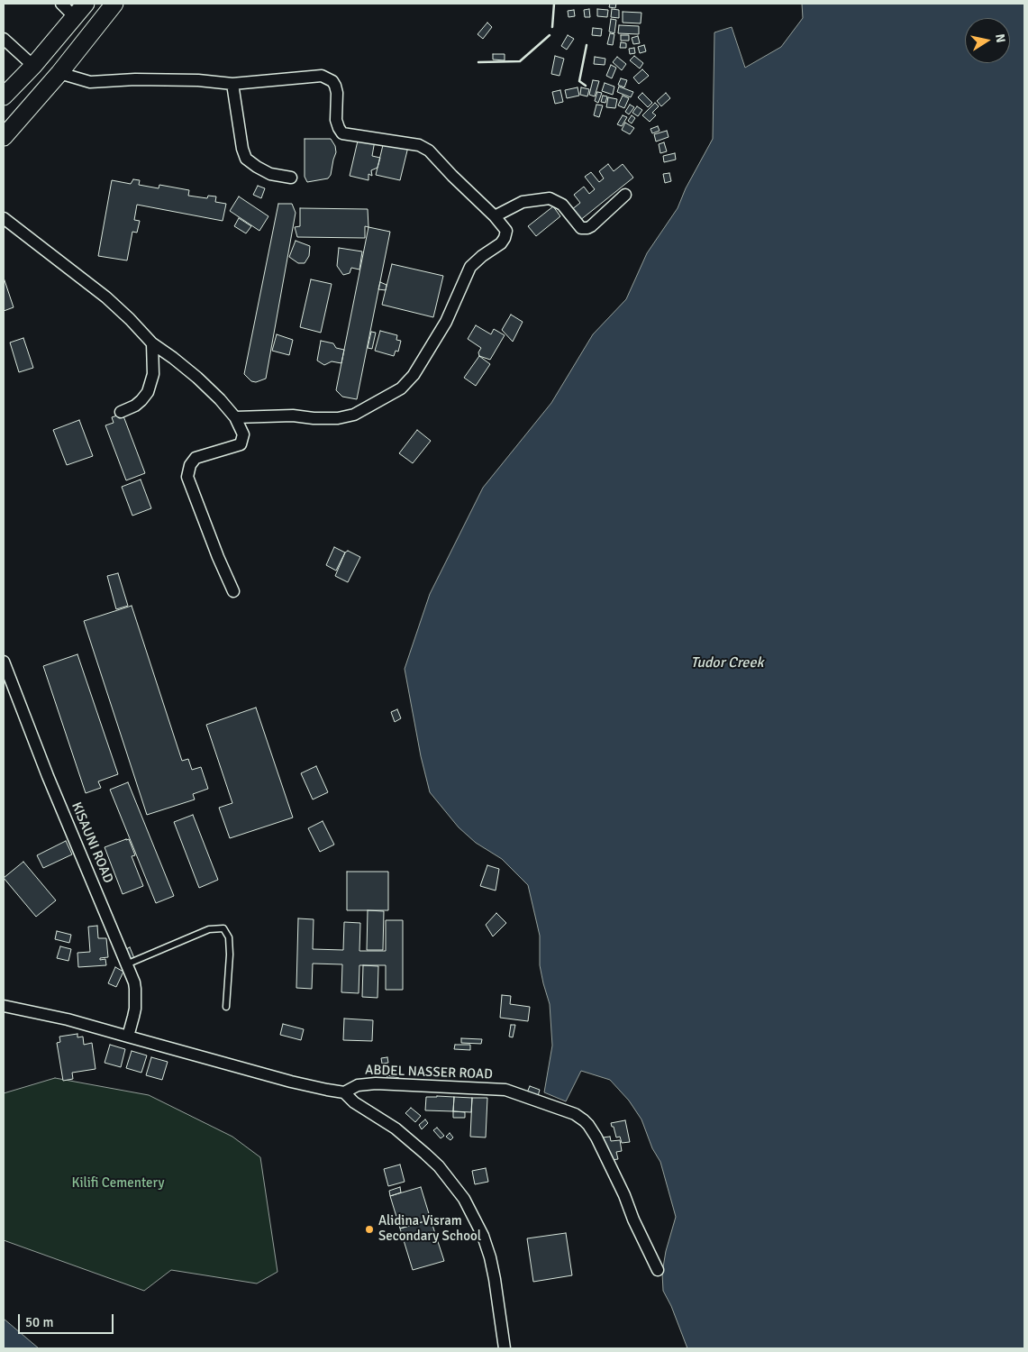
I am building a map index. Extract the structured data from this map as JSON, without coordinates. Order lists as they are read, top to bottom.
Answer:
{
  "streets": {
    "street": ["KISAUNI ROAD", "ABDEL NASSER ROAD"]
  },
  "water": ["Tudor Creek"],
  "parks": ["Kilifi Cementery"],
  "places": ["Alidina Visram Secondary School"],
  "scale_bar": "50 m",
  "north": "right"
}
